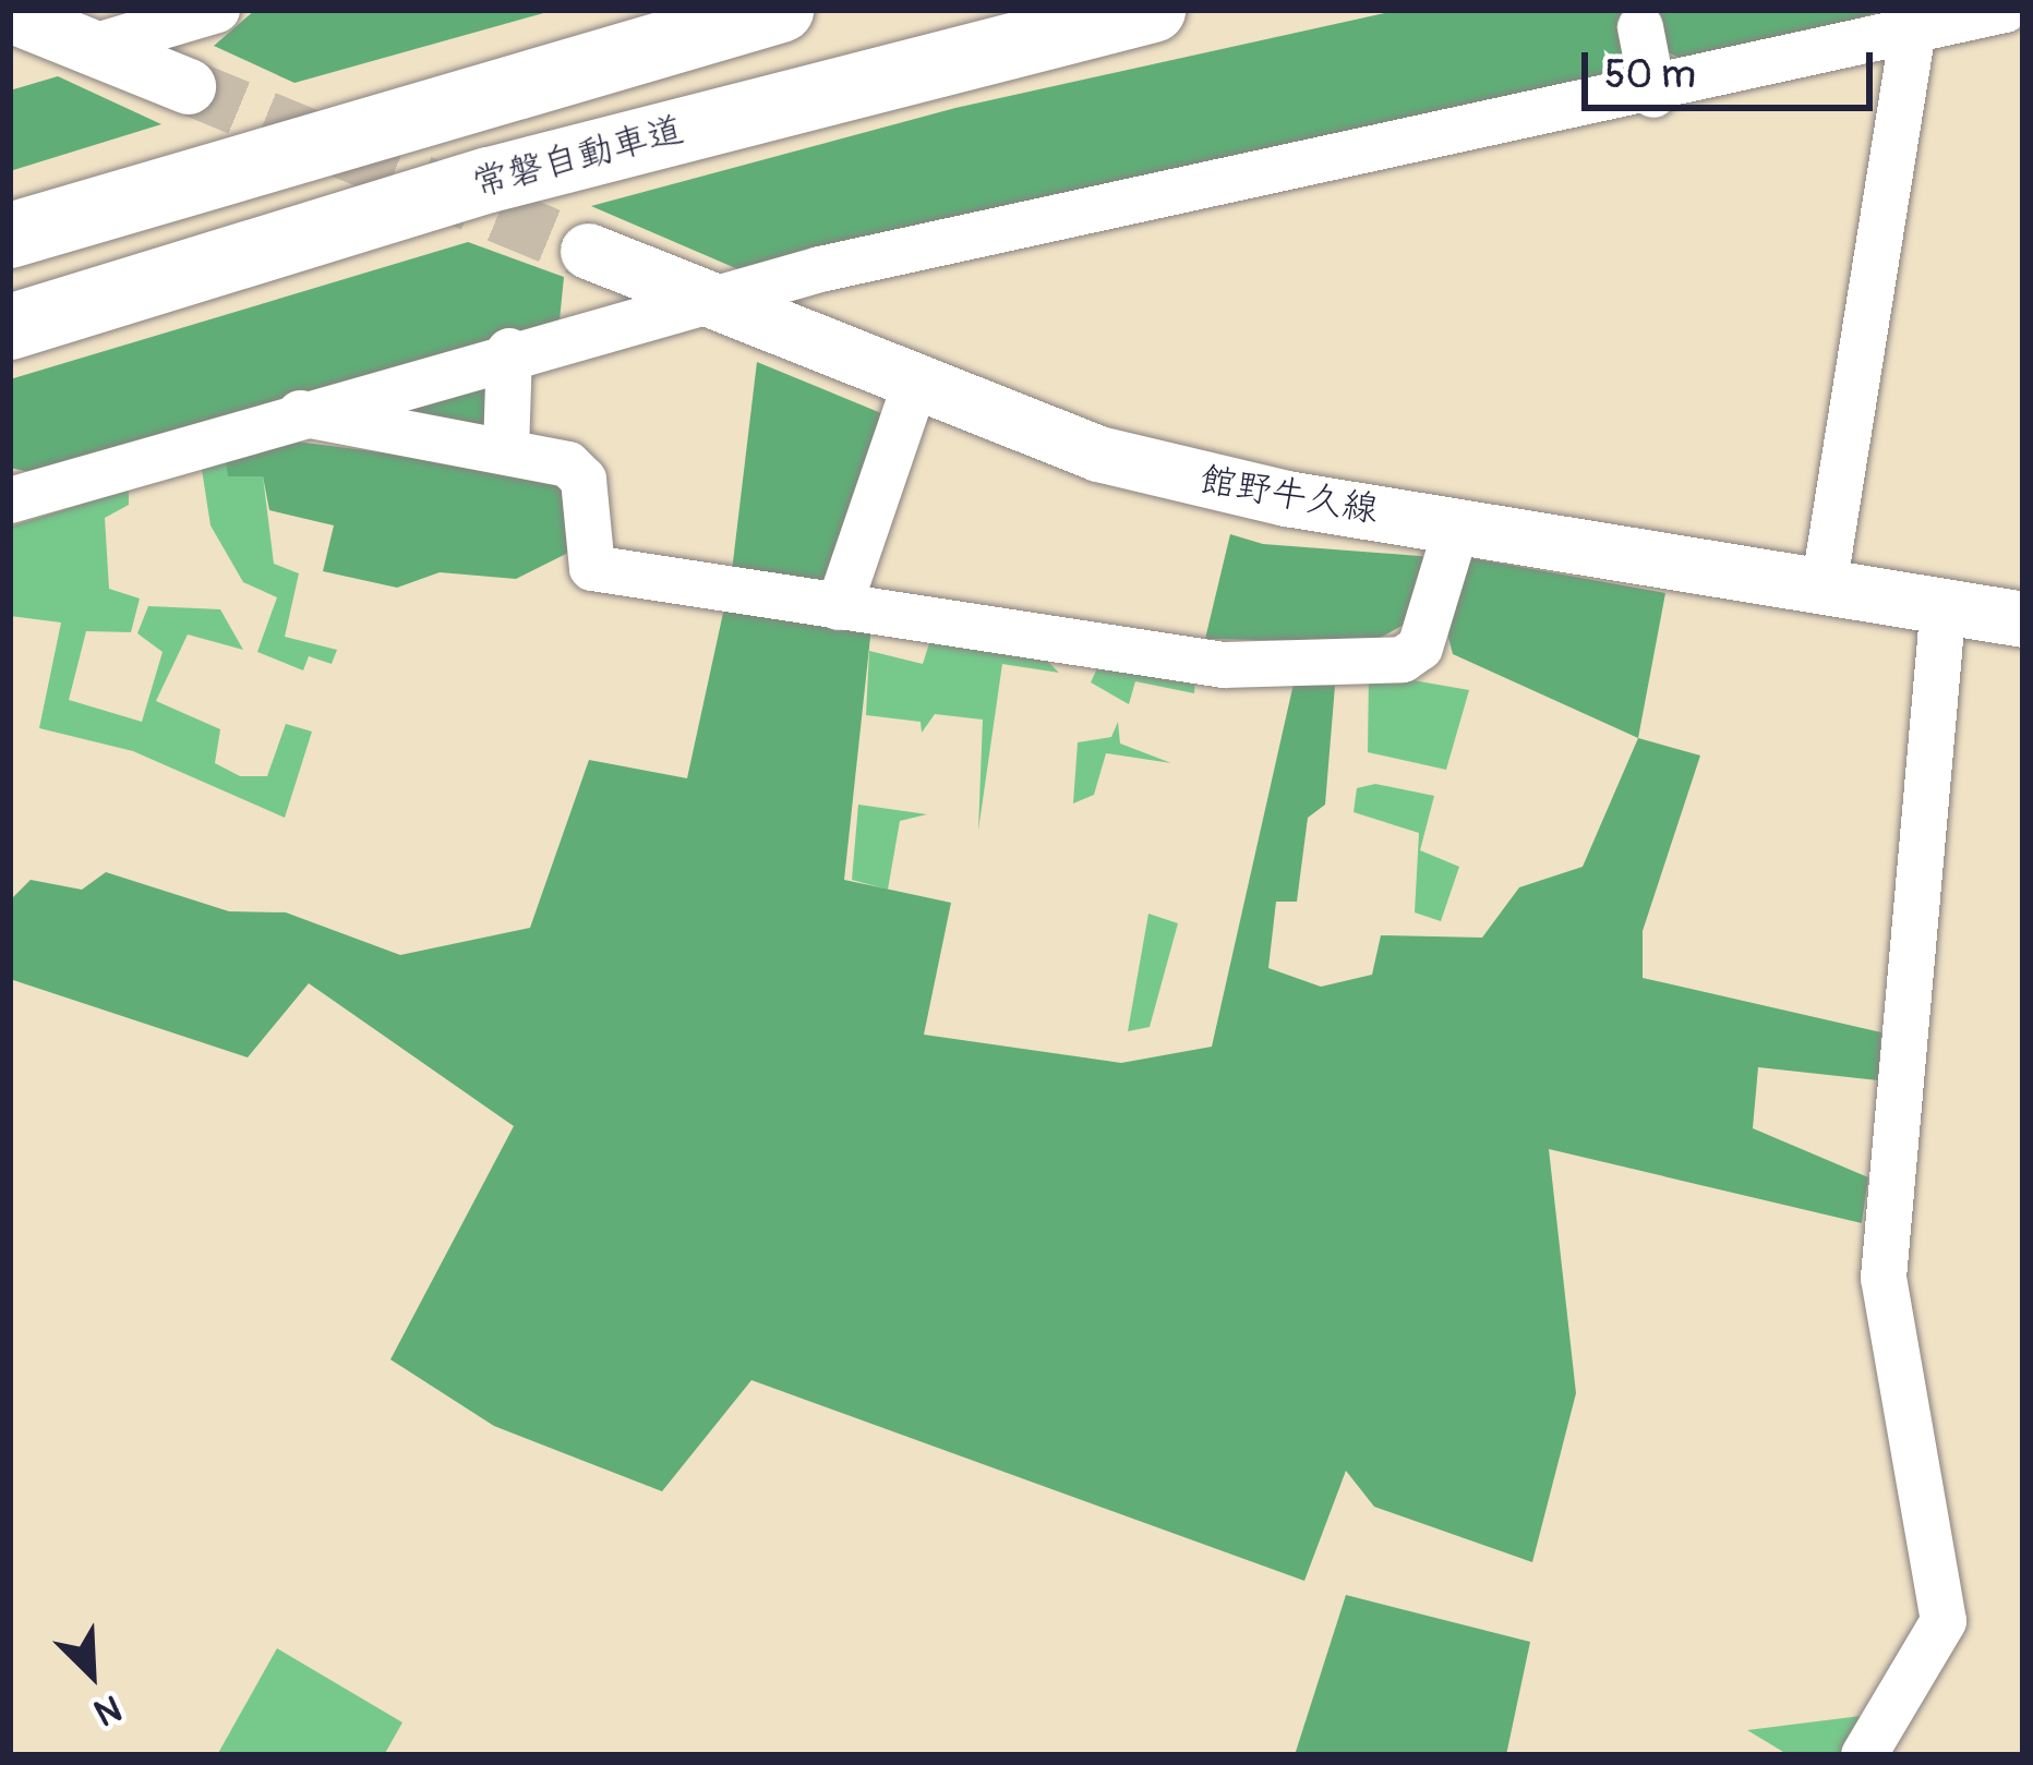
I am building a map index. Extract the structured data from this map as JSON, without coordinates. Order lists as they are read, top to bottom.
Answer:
{
  "streets": {
    "highway": ["常磐自動車道"],
    "main road": ["館野牛久線"]
  },
  "scale_bar": "50 m",
  "north": "bottom right"
}
